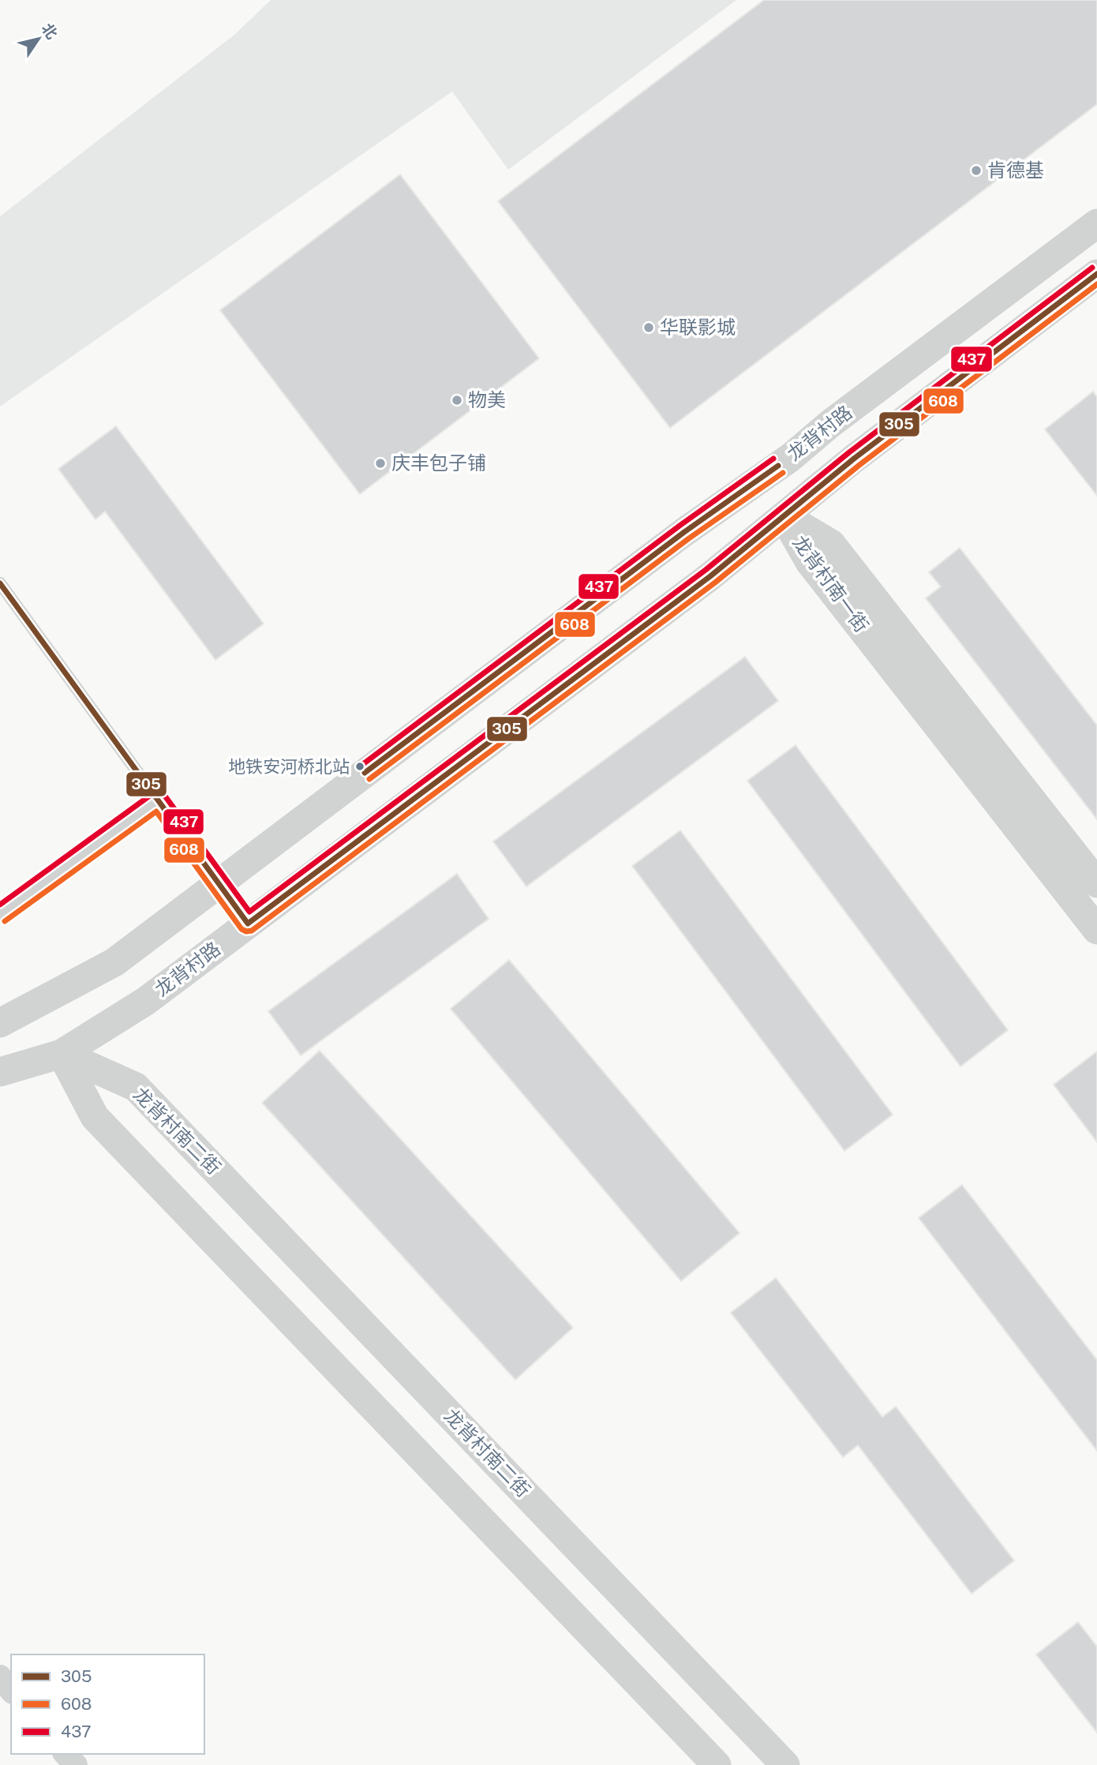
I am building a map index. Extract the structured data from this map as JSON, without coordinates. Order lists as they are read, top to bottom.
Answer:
{
  "streets": {
    "street": ["龙背村路", "龙背村南一街", "龙背村南二街"]
  },
  "crossings": [
    ["龙背村路", "龙背村南一街"],
    ["龙背村路", "龙背村南二街"]
  ],
  "places": [
    "肯德基",
    "华联影城",
    "物美",
    "庆丰包子铺",
    "地铁安河桥北站"
  ],
  "lines": ["transit line 437", "transit line 305", "transit line 608"],
  "legend": ["305", "608", "437"],
  "north": "top right"
}
